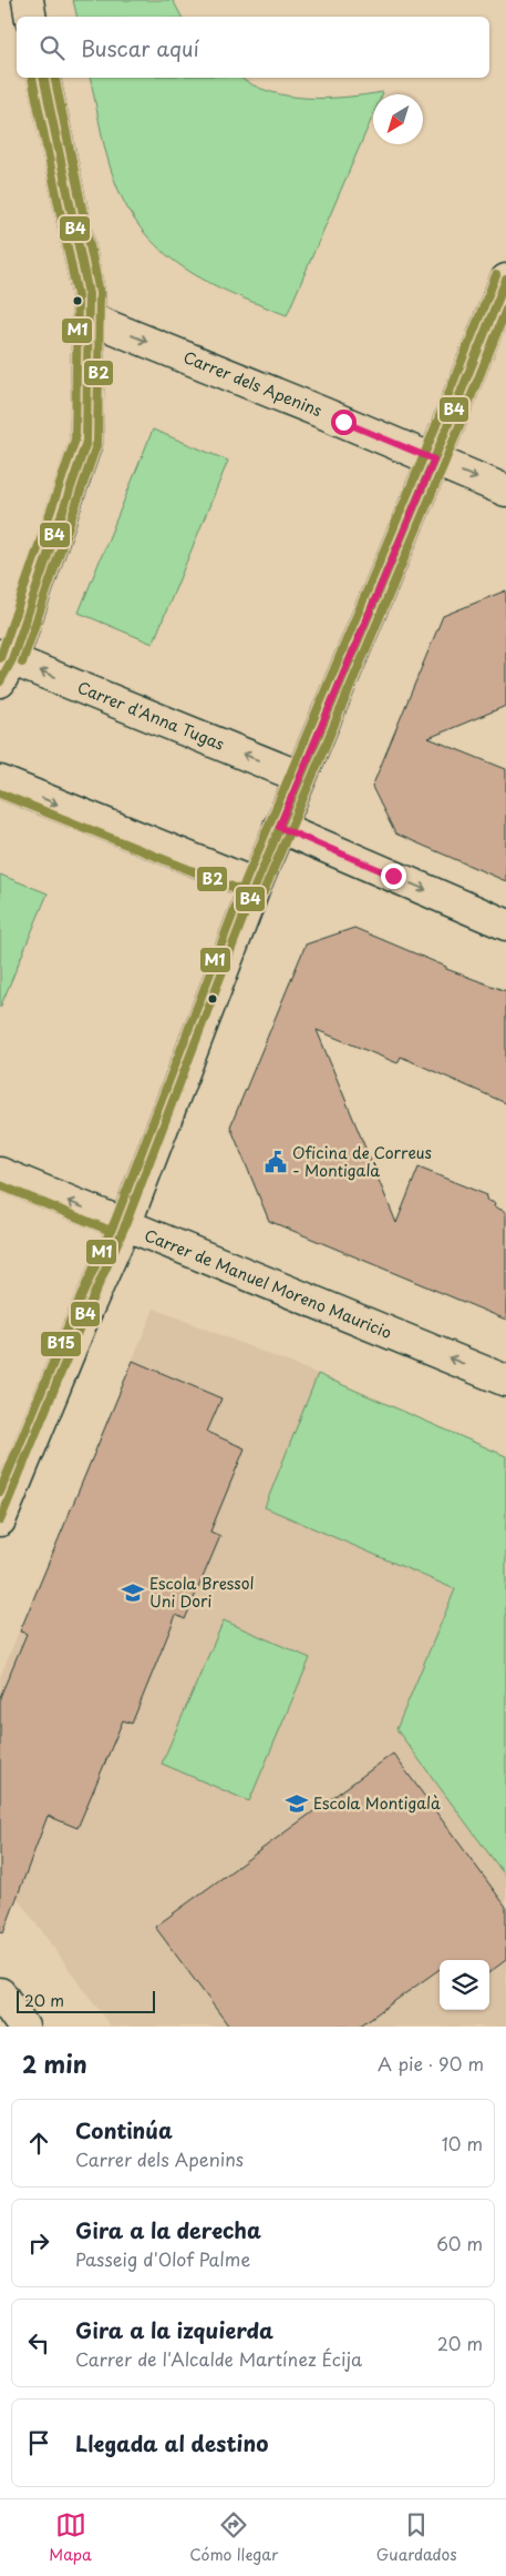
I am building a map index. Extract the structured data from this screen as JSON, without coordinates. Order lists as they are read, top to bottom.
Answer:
{
  "streets": {
    "street": ["Carrer dels Apenins", "Carrer d'Anna Tugas", "Carrer de Manuel Moreno Mauricio"]
  },
  "one_way": ["Carrer dels Apenins", "Carrer de Manuel Moreno Mauricio"],
  "places": {
    "public building": ["Oficina de Correus - Montigalà"],
    "school or university": ["Escola Bressol Uni Dori", "Escola Montigalà"]
  },
  "lines": [
    "transit line B4",
    "transit line B2",
    "transit line M1",
    "transit line B15"
  ],
  "scale_bar": "20 m",
  "north": "bottom left",
  "page": {
    "search": "Buscar aquí",
    "scale": "20 m",
    "heading": ["2 min", "A pie · 90 m"],
    "list": [
      ["Continúa", "Carrer dels Apenins", "10 m"],
      ["Gira a la derecha", "Passeig d'Olof Palme", "60 m"],
      ["Gira a la izquierda", "Carrer de l'Alcalde Martínez Écija", "20 m"],
      "Llegada al destino"
    ],
    "nav": ["Mapa", "Cómo llegar", "Guardados"]
  }
}
